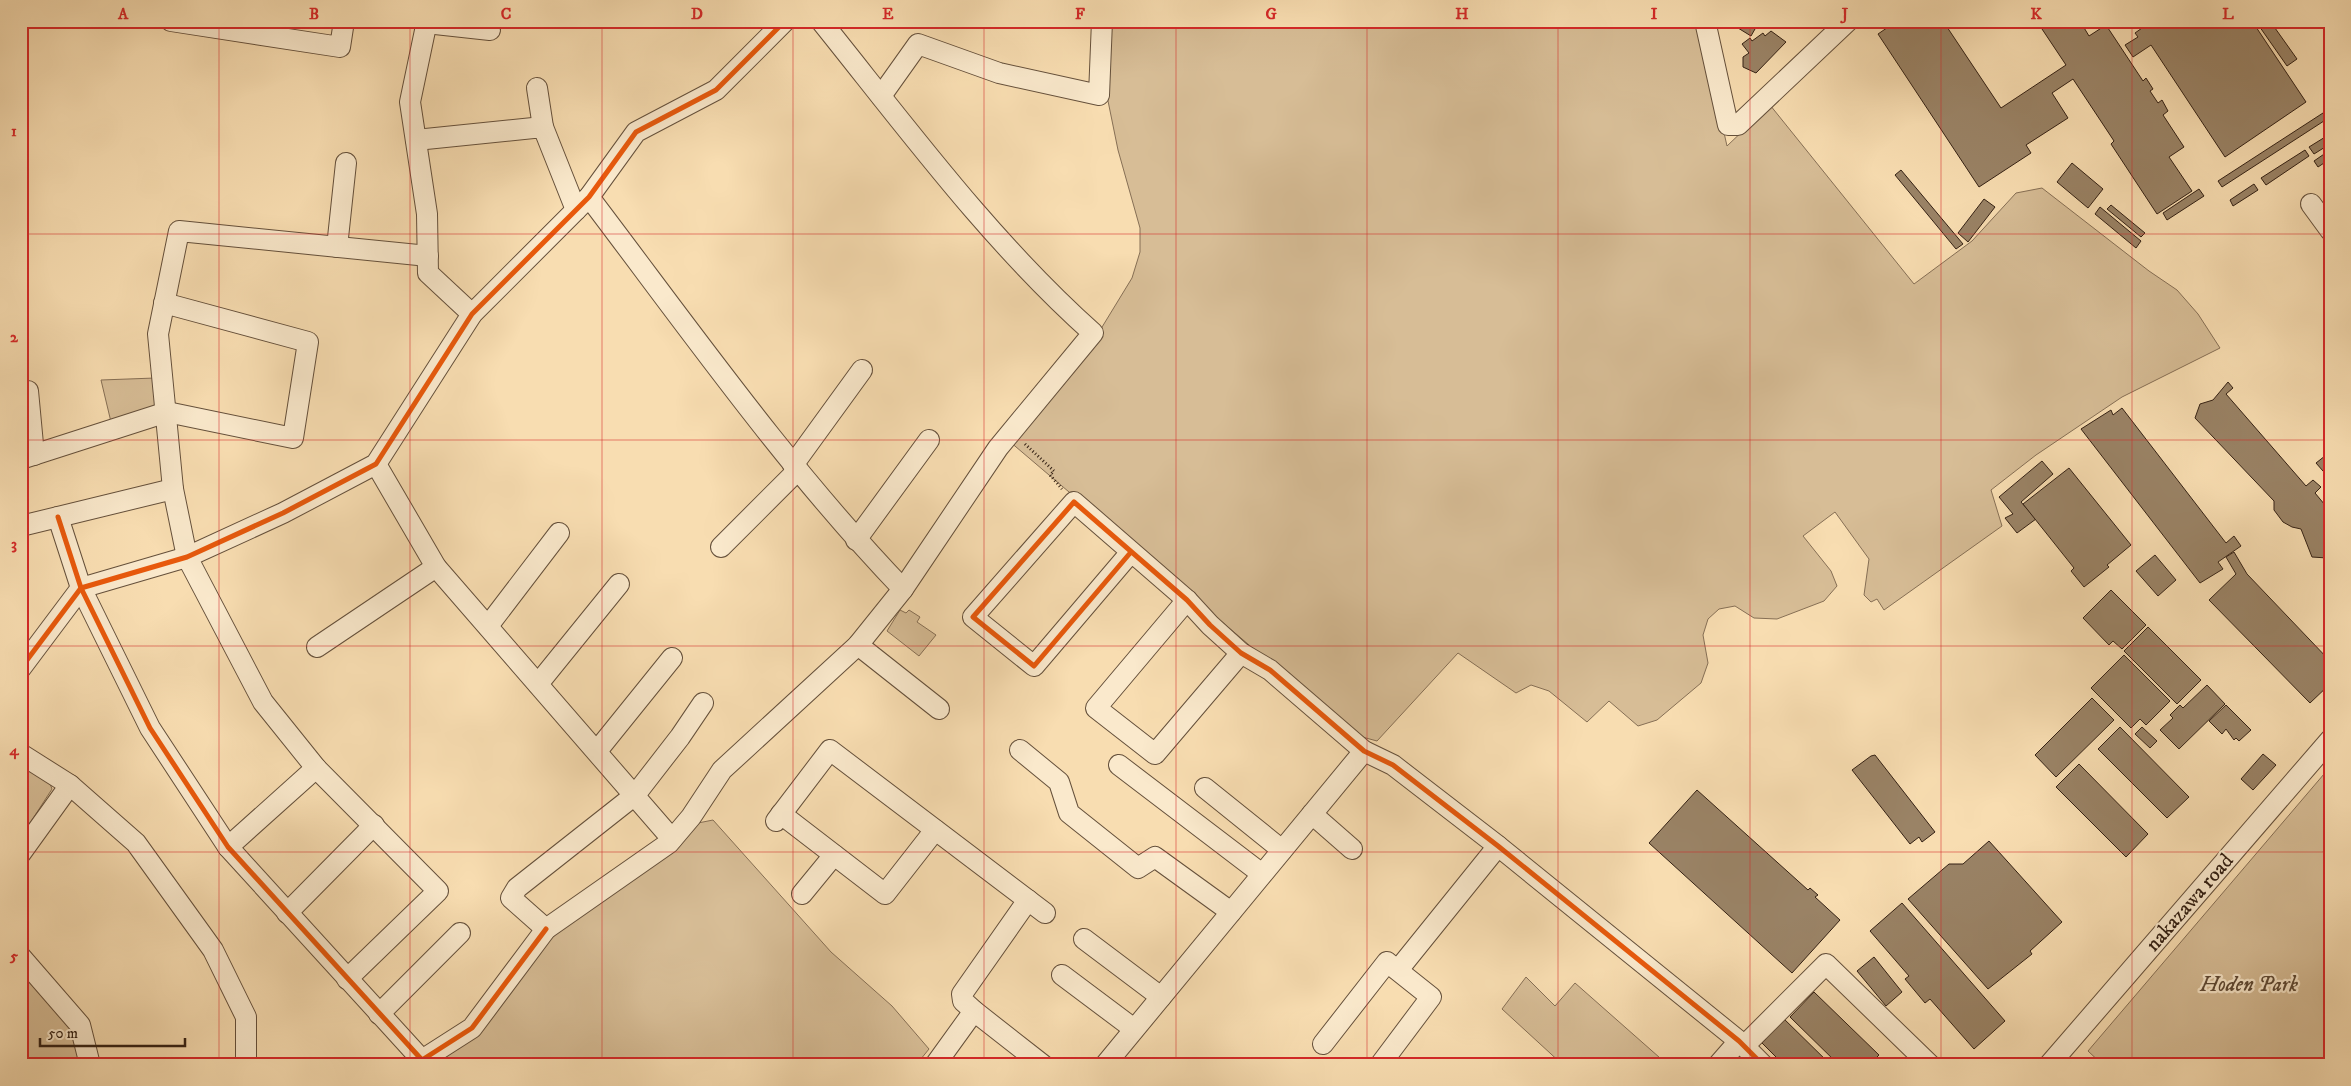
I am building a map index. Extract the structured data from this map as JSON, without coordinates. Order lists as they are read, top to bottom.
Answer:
{
  "streets": {
    "street": ["nakazawa road"]
  },
  "parks": ["Hoden Park"],
  "scale_bar": "50 m",
  "grid": {
    "columns": [
      "A",
      "B",
      "C",
      "D",
      "E",
      "F",
      "G",
      "H",
      "I",
      "J",
      "K",
      "L"
    ],
    "rows": [
      "1",
      "2",
      "3",
      "4",
      "5"
    ]
  }
}
